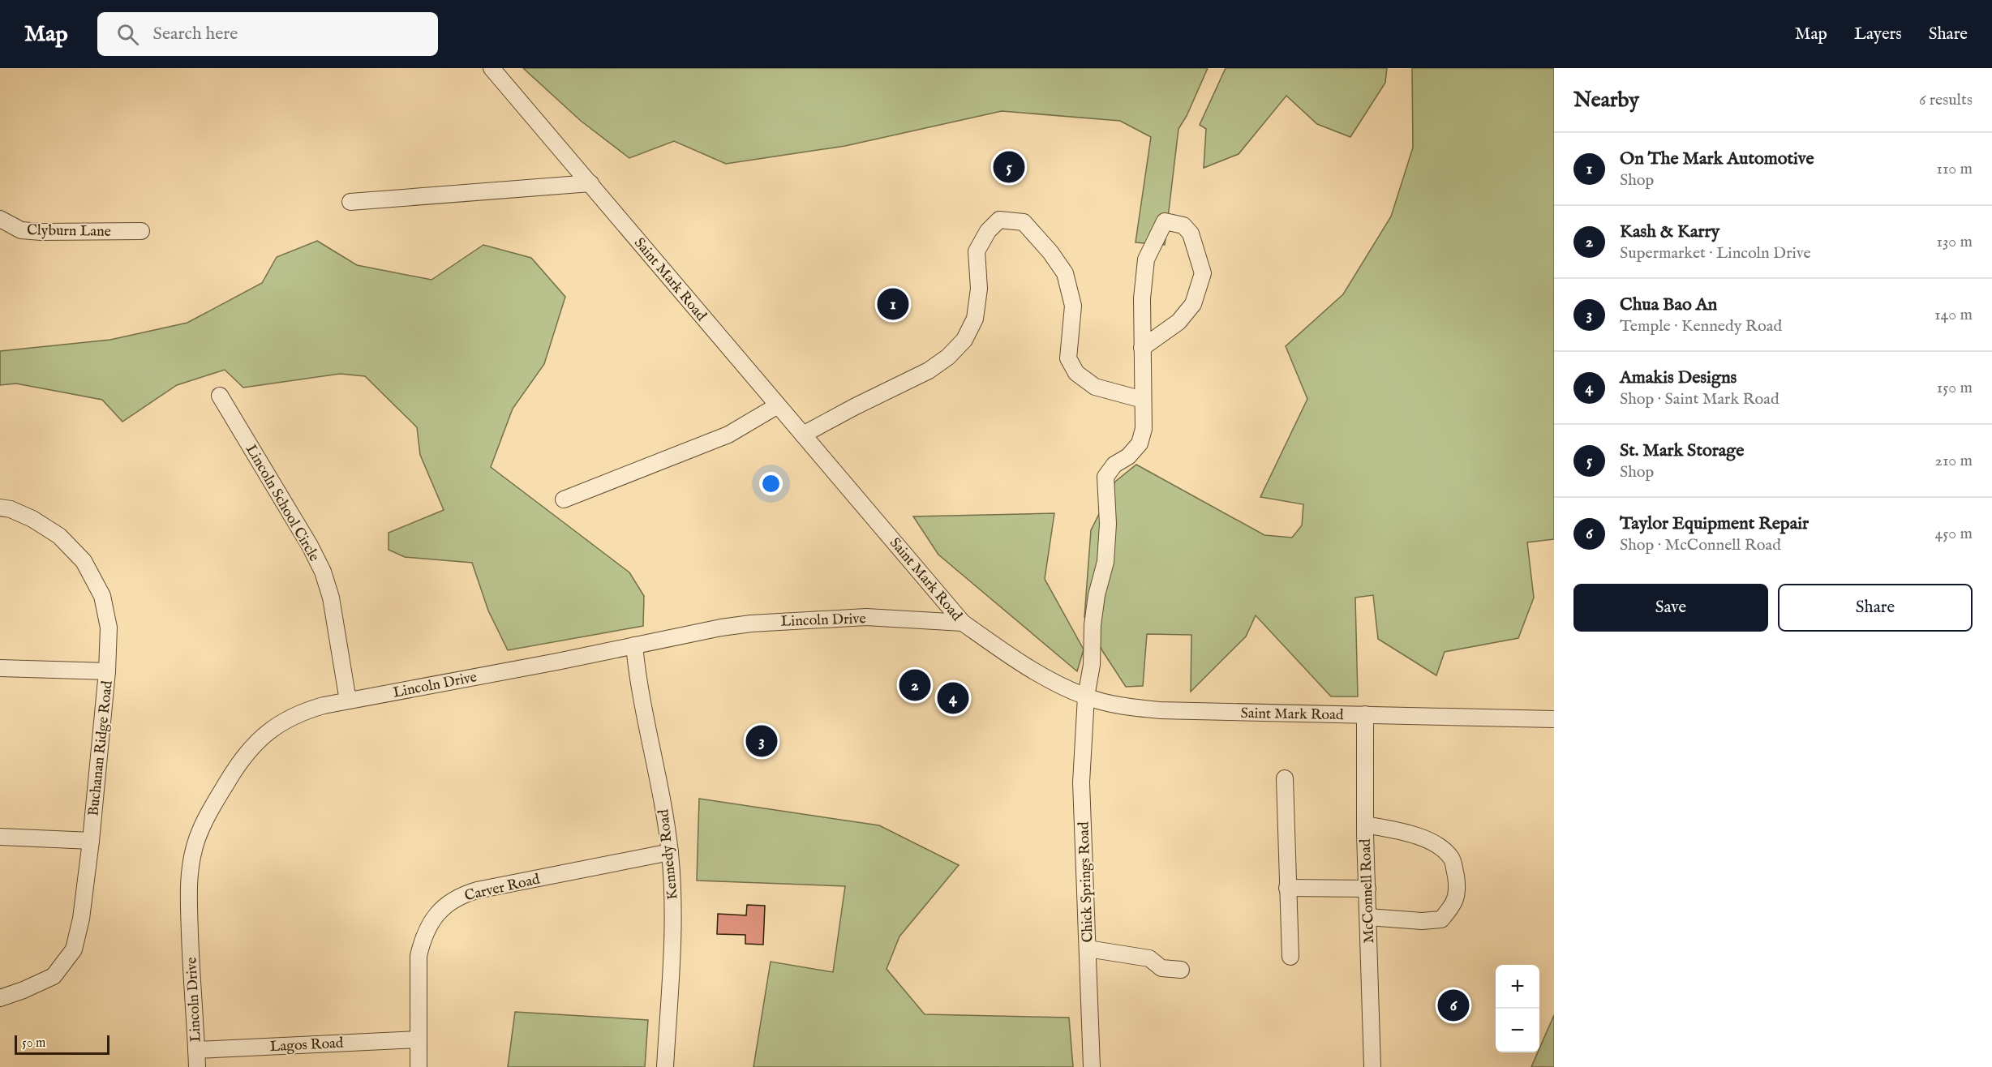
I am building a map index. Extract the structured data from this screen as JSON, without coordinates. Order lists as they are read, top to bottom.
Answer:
{
  "streets": {
    "street": [
      "Clyburn Lane",
      "Saint Mark Road",
      "Lincoln School Circle",
      "Lincoln Drive",
      "Buchanan Ridge Road",
      "Kennedy Road",
      "Chick Springs Road",
      "Carver Road",
      "McConnell Road",
      "Lagos Road"
    ]
  },
  "crossings": [
    ["Saint Mark Road", "Lincoln Drive"],
    ["Saint Mark Road", "Chick Springs Road"],
    ["Saint Mark Road", "McConnell Road"],
    ["Lincoln School Circle", "Lincoln Drive"],
    ["Lincoln Drive", "Kennedy Road"],
    ["Lincoln Drive", "Lagos Road"],
    ["Kennedy Road", "Carver Road"],
    ["Carver Road", "Lagos Road"]
  ],
  "scale_bar": "50 m",
  "page": {
    "header": "Map",
    "search": "Search here",
    "nav": ["Map", "Layers", "Share"],
    "heading": ["Nearby", "6 results"],
    "list": [
      {
        "mark": "1",
        "name": "On The Mark Automotive",
        "note": "Shop",
        "value": "110 m"
      },
      {
        "mark": "2",
        "name": "Kash & Karry",
        "note": "Supermarket · Lincoln Drive",
        "value": "130 m"
      },
      {
        "mark": "3",
        "name": "Chua Bao An",
        "note": "Temple · Kennedy Road",
        "value": "140 m"
      },
      {
        "mark": "4",
        "name": "Amakis Designs",
        "note": "Shop · Saint Mark Road",
        "value": "150 m"
      },
      {
        "mark": "5",
        "name": "St. Mark Storage",
        "note": "Shop",
        "value": "210 m"
      },
      {
        "mark": "6",
        "name": "Taylor Equipment Repair",
        "note": "Shop · McConnell Road",
        "value": "450 m"
      }
    ],
    "pins": [
      "5",
      "1",
      "2",
      "4",
      "3",
      "6"
    ],
    "buttons": ["Save", "Share"],
    "map_buttons": ["+", "−"],
    "scale": "50 m"
  }
}
